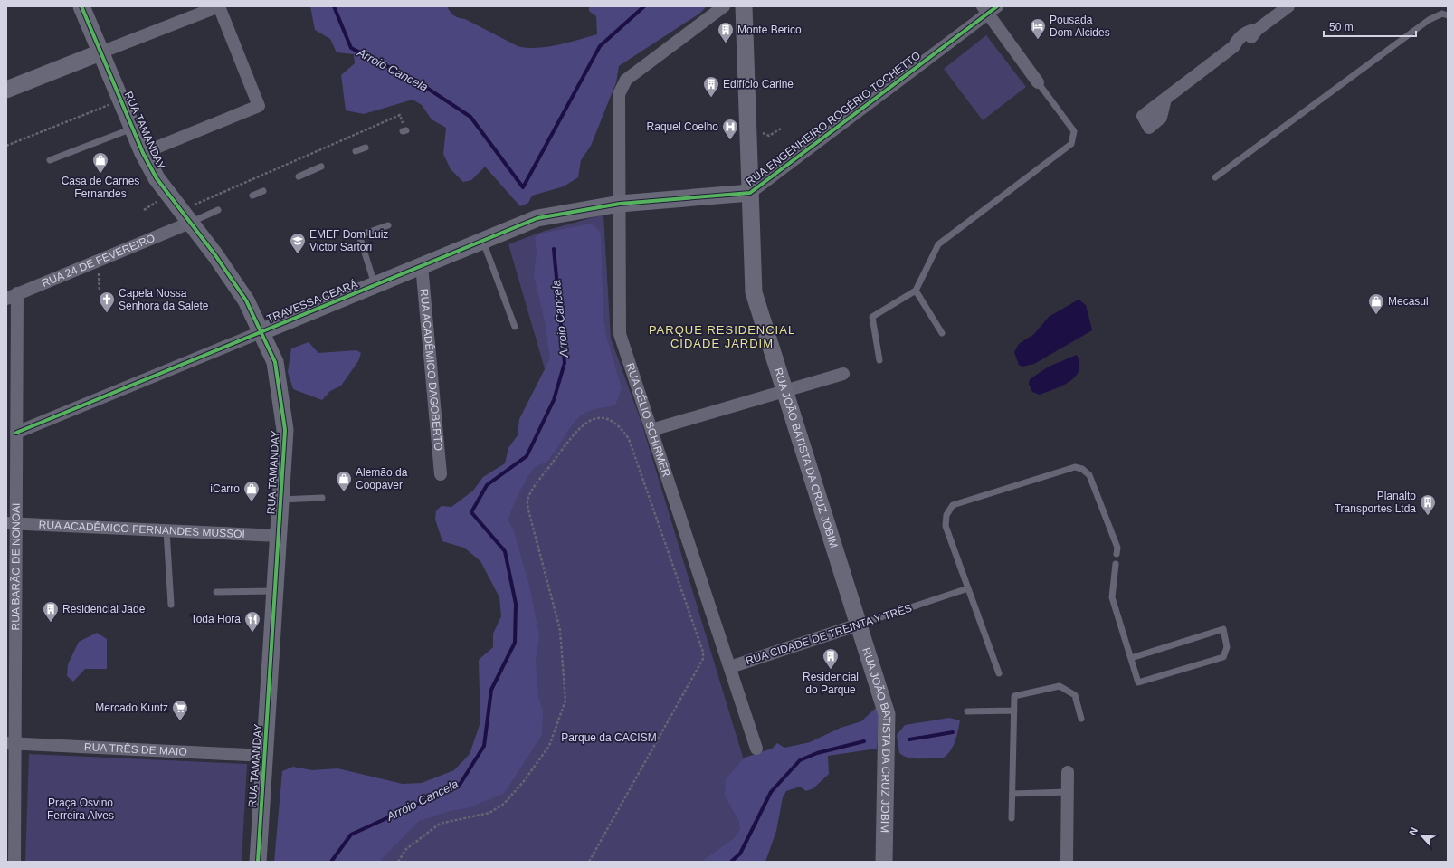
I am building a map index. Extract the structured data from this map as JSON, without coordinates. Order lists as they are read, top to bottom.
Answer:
{
  "streets": {
    "street": [
      "RUA ENGENHEIRO ROGÉRIO TOCHETTO",
      "RUA TAMANDAY",
      "RUA 24 DE FEVEREIRO",
      "TRAVESSA CEARÁ",
      "RUA ACADÊMICO DAGOBERTO",
      "RUA CÉLIO SCHIRMER",
      "RUA JOÃO BATISTA DA CRUZ JOBIM",
      "RUA ACADÊMICO FERNANDES MUSSOI",
      "RUA BARÃO DE NONOAI",
      "RUA CIDADE DE TREINTA Y TRÊS",
      "RUA TRÊS DE MAIO"
    ]
  },
  "crossings": [
    ["RUA ENGENHEIRO ROGÉRIO TOCHETTO", "TRAVESSA CEARÁ"],
    ["RUA ENGENHEIRO ROGÉRIO TOCHETTO", "RUA CÉLIO SCHIRMER"],
    ["RUA ENGENHEIRO ROGÉRIO TOCHETTO", "RUA JOÃO BATISTA DA CRUZ JOBIM"],
    ["RUA TAMANDAY", "RUA 24 DE FEVEREIRO"],
    ["RUA TAMANDAY", "TRAVESSA CEARÁ"],
    ["RUA TAMANDAY", "RUA ACADÊMICO FERNANDES MUSSOI"],
    ["RUA TAMANDAY", "RUA TRÊS DE MAIO"],
    ["RUA 24 DE FEVEREIRO", "RUA BARÃO DE NONOAI"],
    ["TRAVESSA CEARÁ", "RUA ACADÊMICO DAGOBERTO"],
    ["TRAVESSA CEARÁ", "RUA CÉLIO SCHIRMER"],
    ["TRAVESSA CEARÁ", "RUA BARÃO DE NONOAI"],
    ["RUA CÉLIO SCHIRMER", "RUA CIDADE DE TREINTA Y TRÊS"],
    ["RUA JOÃO BATISTA DA CRUZ JOBIM", "RUA CIDADE DE TREINTA Y TRÊS"],
    ["RUA ACADÊMICO FERNANDES MUSSOI", "RUA BARÃO DE NONOAI"],
    ["RUA BARÃO DE NONOAI", "RUA TRÊS DE MAIO"]
  ],
  "districts": ["PARQUE RESIDENCIAL CIDADE JARDIM"],
  "water": ["Arroio Cancela"],
  "parks": ["Parque da CACISM", "Praça Osvino Ferreira Alves"],
  "places": {
    "hotel": ["Pousada Dom Alcides"],
    "building": [
      "Monte Berico",
      "Edifício Carine",
      "Planalto Transportes Ltda",
      "Residencial Jade",
      "Residencial do Parque"
    ],
    "hospital": ["Raquel Coelho"],
    "shop": [
      "Casa de Carnes Fernandes",
      "Mecasul",
      "Alemão da Coopaver",
      "iCarro"
    ],
    "school or university": ["EMEF Dom Luiz Victor Sartori"],
    "church": ["Capela Nossa Senhora da Salete"],
    "restaurant": ["Toda Hora"],
    "supermarket": ["Mercado Kuntz"]
  },
  "scale_bar": "50 m",
  "north": "top left"
}
